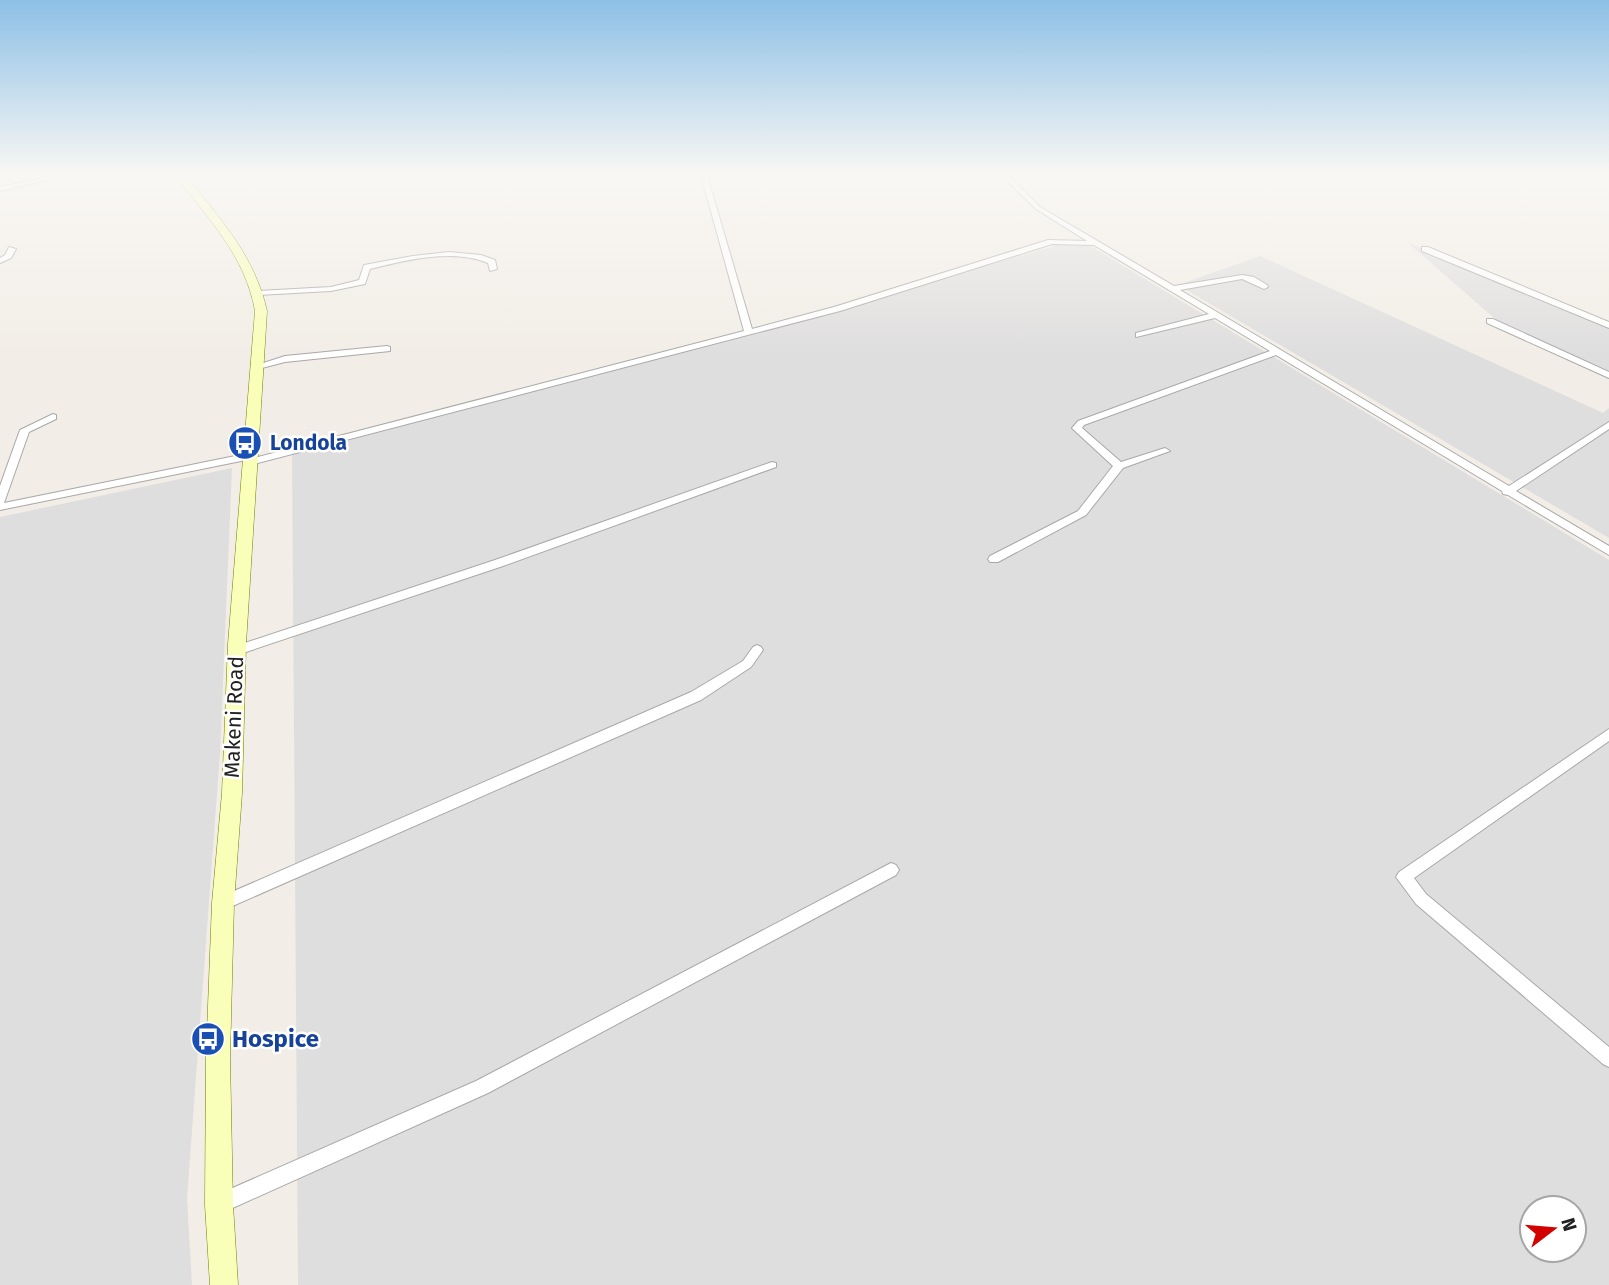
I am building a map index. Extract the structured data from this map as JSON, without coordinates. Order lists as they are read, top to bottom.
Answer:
{
  "streets": {
    "main road": ["Makeni Road"]
  },
  "places": {
    "bus stop": ["Londola", "Hospice"]
  },
  "north": "right"
}
